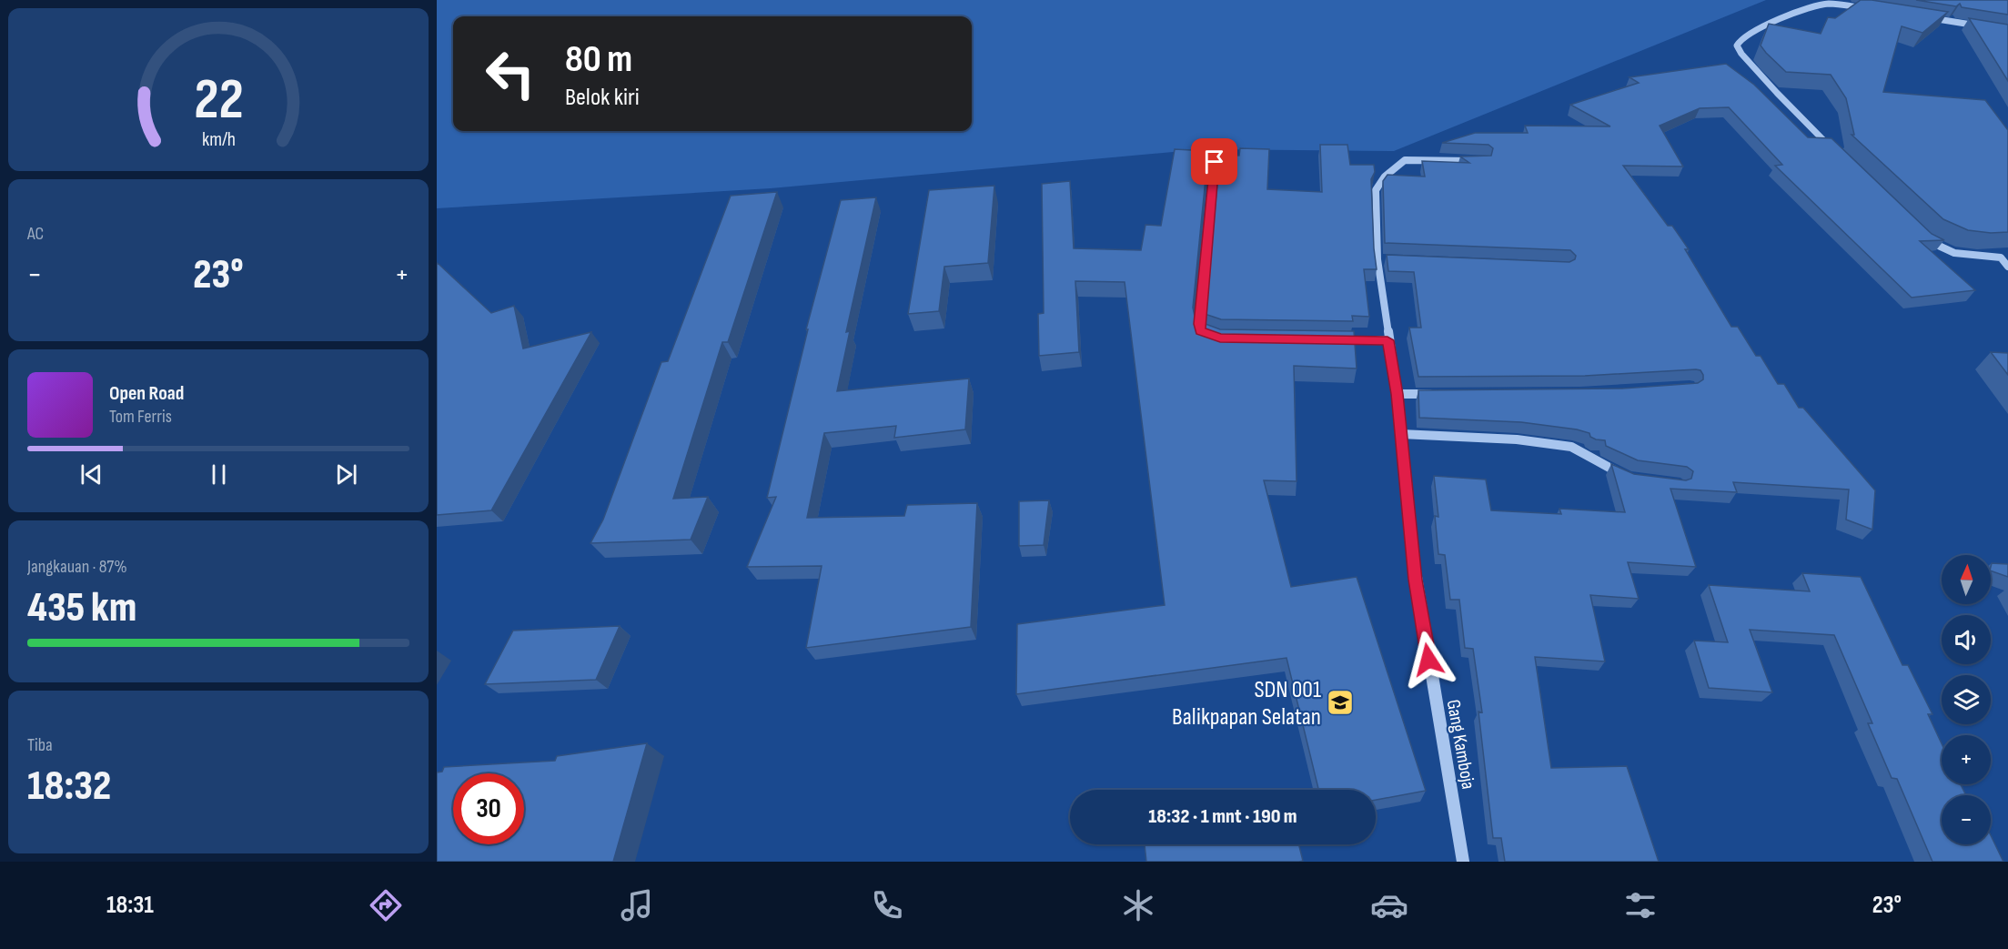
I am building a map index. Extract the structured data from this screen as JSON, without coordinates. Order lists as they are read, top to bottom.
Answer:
{
  "streets": {
    "street": ["Gang Kamboja"]
  },
  "places": {
    "school or university": ["SDN 001 Balikpapan Selatan"]
  },
  "north": "top",
  "page": {
    "turn": ["80 m", "Belok kiri"],
    "tile": [
      "AC",
      ["Jangkauan · 87%", "435 km"],
      ["Tiba", "18:32"]
    ],
    "heat": ["−", "23°", "+"],
    "song": ["Open Road", "Tom Ferris"],
    "map_buttons": ["+", "−"],
    "limit": "30",
    "trip": "18:32 · 1 mnt · 190 m",
    "tabs": ["18:31", "23°"],
    "gauge": ["22", "km/h"]
  }
}
